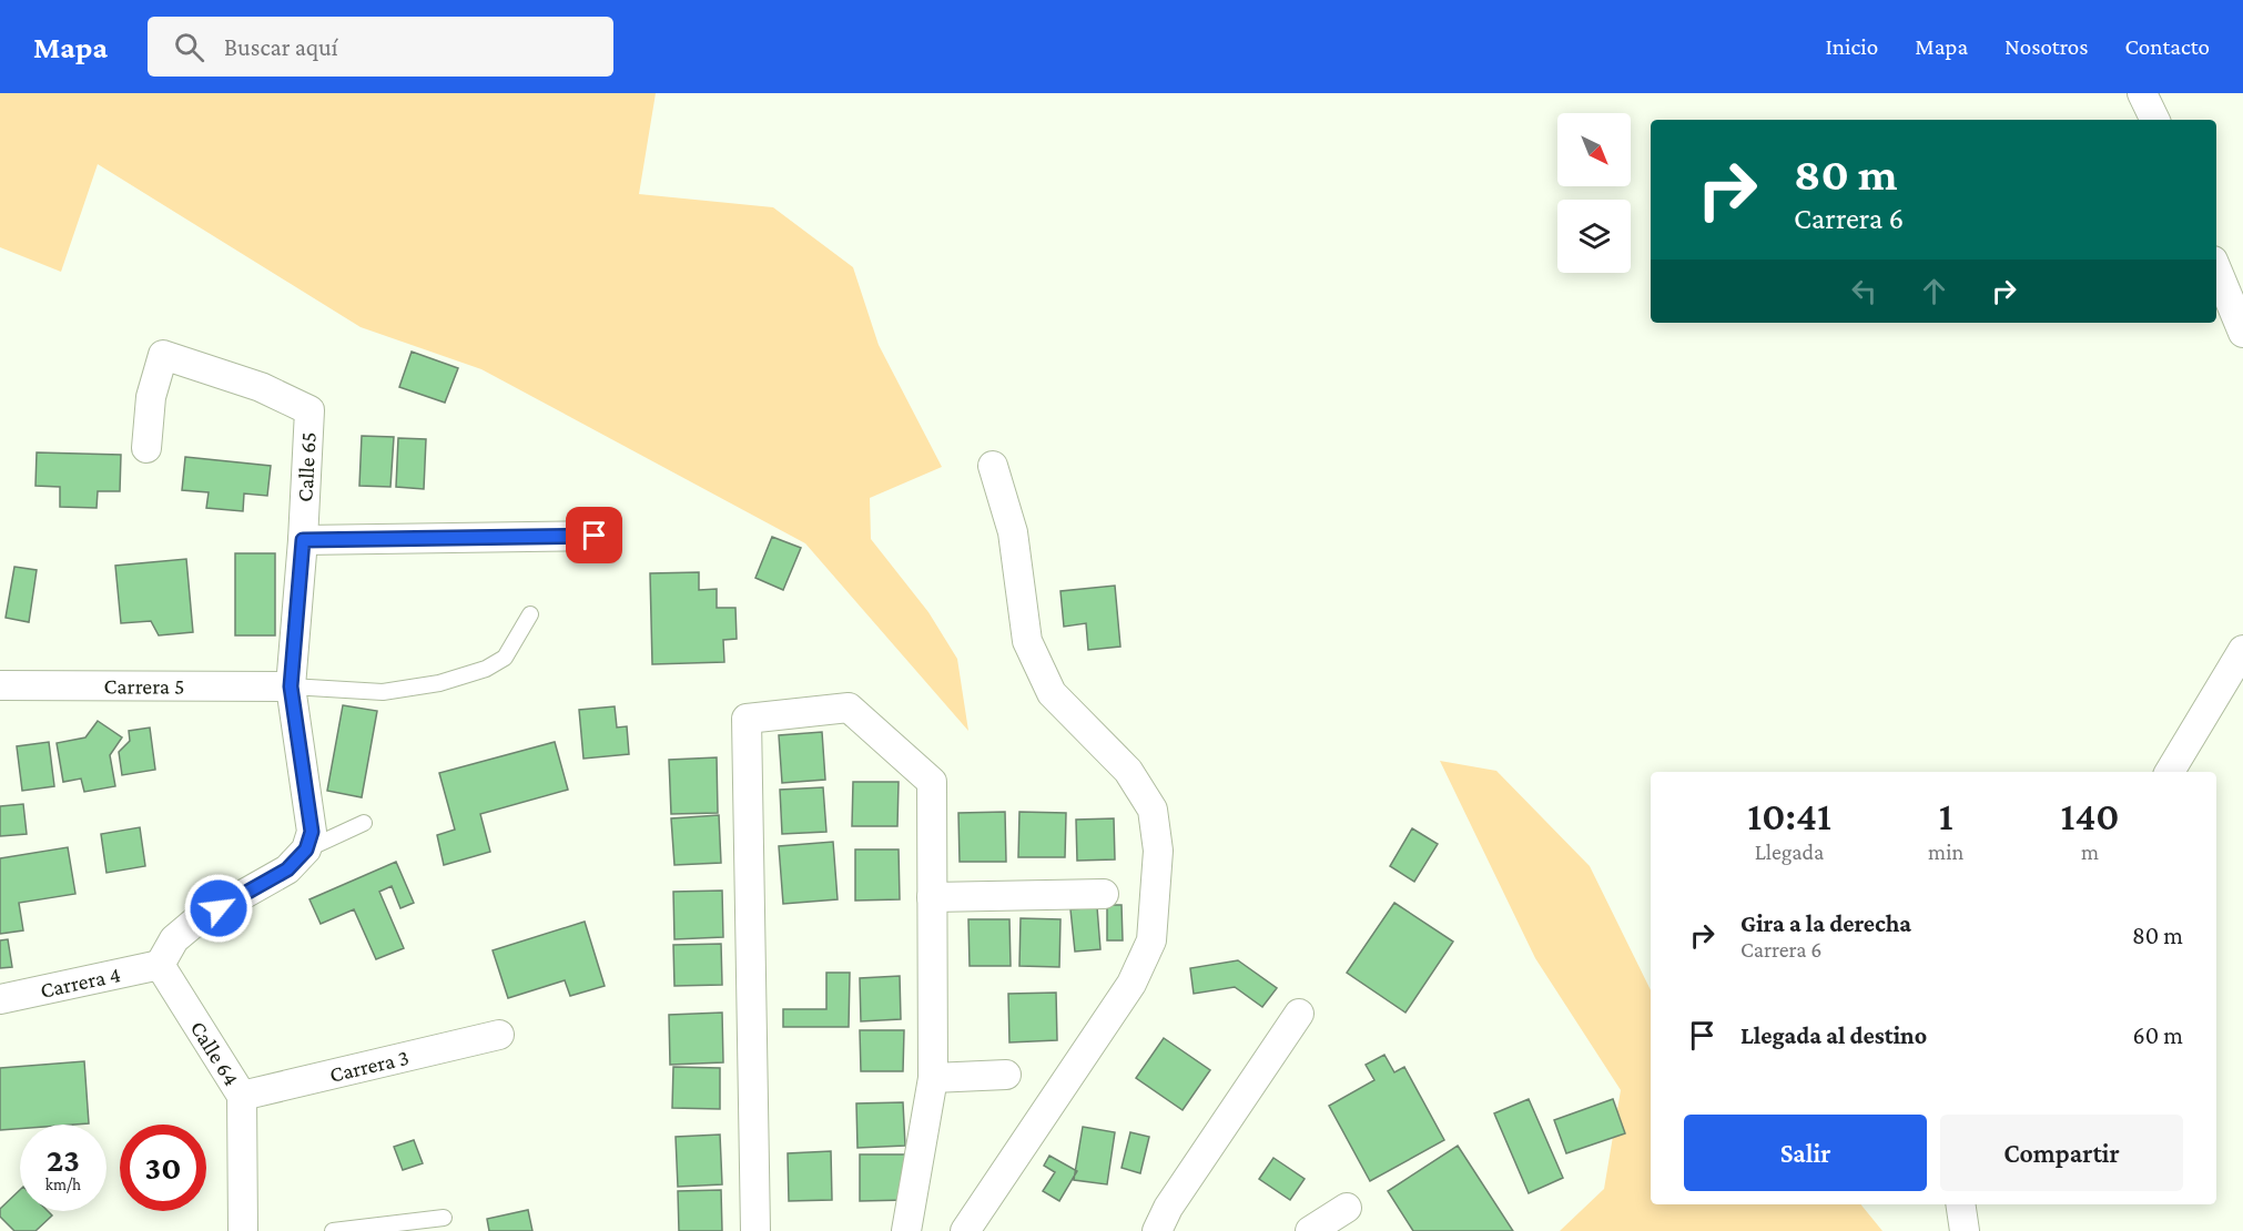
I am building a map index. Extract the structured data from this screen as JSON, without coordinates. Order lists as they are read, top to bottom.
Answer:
{
  "streets": {
    "street": [
      "Calle 65",
      "Carrera 5",
      "Carrera 4",
      "Calle 64",
      "Carrera 3"
    ]
  },
  "crossings": [
    ["Calle 65", "Carrera 5"],
    ["Carrera 4", "Calle 64"],
    ["Calle 64", "Carrera 3"]
  ],
  "north": "bottom right",
  "page": {
    "header": "Mapa",
    "search": "Buscar aquí",
    "nav": [
      "Inicio",
      "Mapa",
      "Nosotros",
      "Contacto"
    ],
    "turn": ["80 m", "Carrera 6"],
    "eta": [
      "10:41",
      "Llegada",
      "1",
      "min",
      "140",
      "m"
    ],
    "list": [
      {
        "name": "Gira a la derecha",
        "note": "Carrera 6",
        "value": "80 m"
      },
      {
        "name": "Llegada al destino",
        "value": "60 m"
      }
    ],
    "buttons": ["Salir", "Compartir"],
    "speed": "23 km/h",
    "limit": "30"
  }
}
